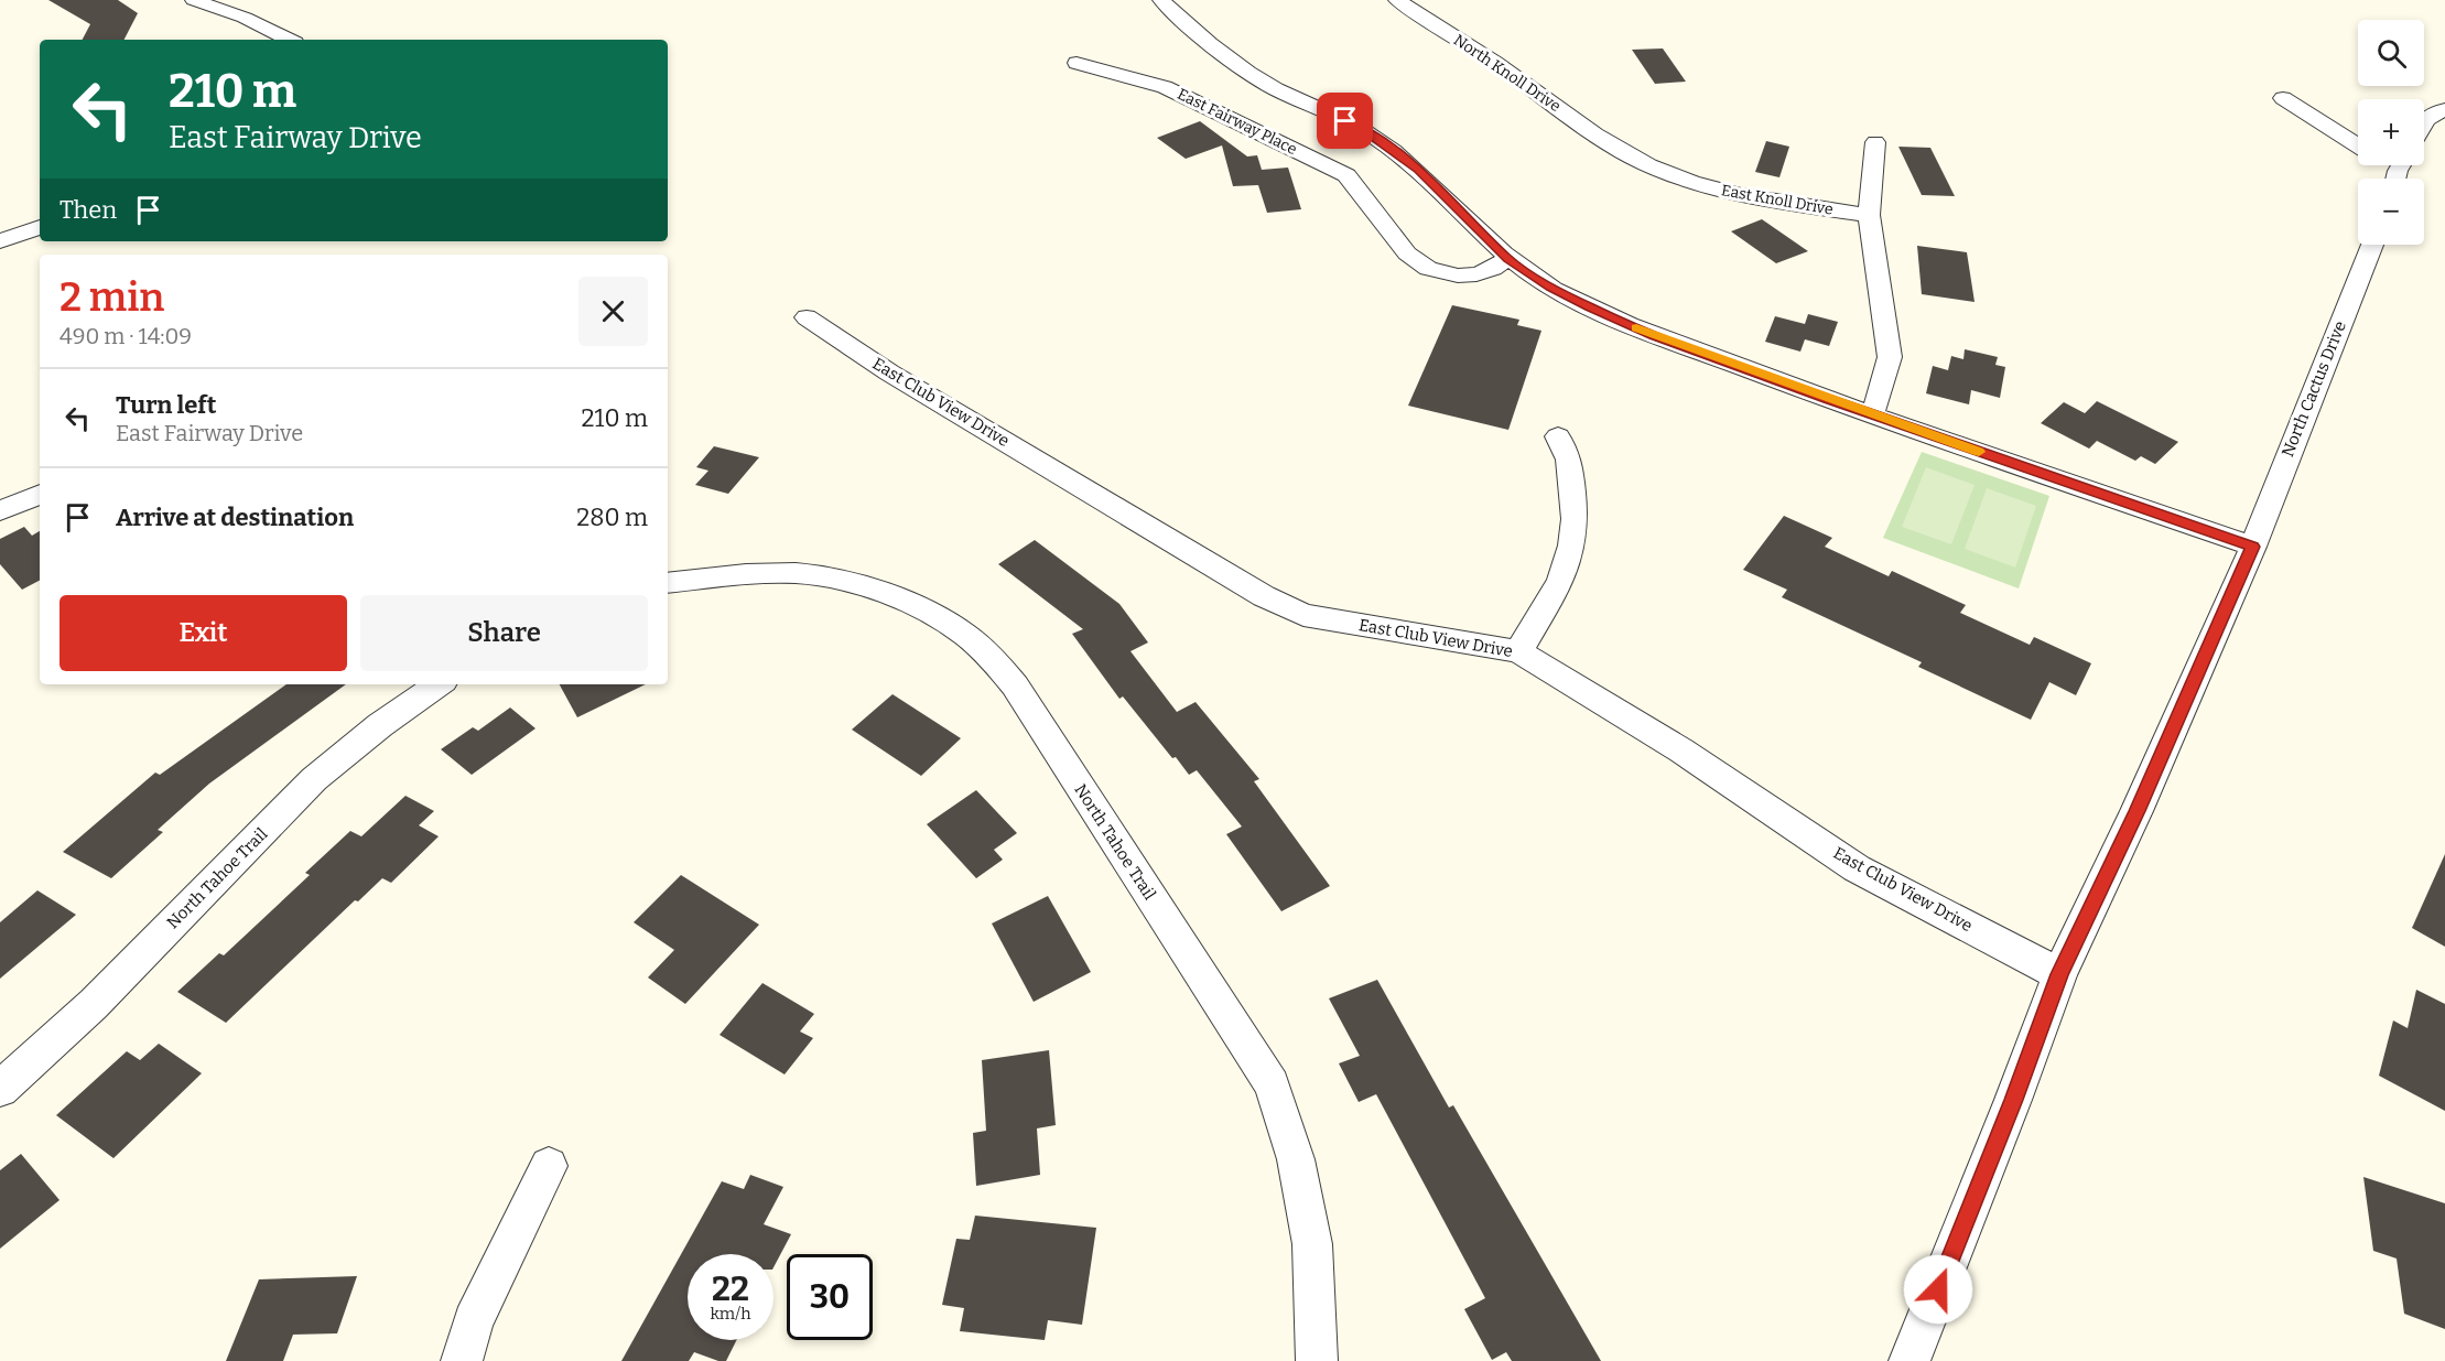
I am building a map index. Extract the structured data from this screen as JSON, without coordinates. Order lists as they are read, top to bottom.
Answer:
{
  "streets": {
    "street": [
      "North Knoll Drive",
      "East Fairway Place",
      "East Knoll Drive",
      "North Cactus Drive",
      "East Club View Drive",
      "North Tahoe Trail"
    ]
  },
  "crossings": [
    ["North Knoll Drive", "East Knoll Drive"],
    ["North Cactus Drive", "East Club View Drive"]
  ],
  "page": {
    "map_buttons": ["+", "−"],
    "turn": ["210 m", "East Fairway Drive"],
    "then": "Then",
    "heading": ["2 min", "490 m · 14:09"],
    "list": [
      {
        "name": "Turn left",
        "note": "East Fairway Drive",
        "value": "210 m"
      },
      {
        "name": "Arrive at destination",
        "value": "280 m"
      }
    ],
    "buttons": ["Exit", "Share"],
    "speed": "22 km/h",
    "limit": "30"
  }
}
